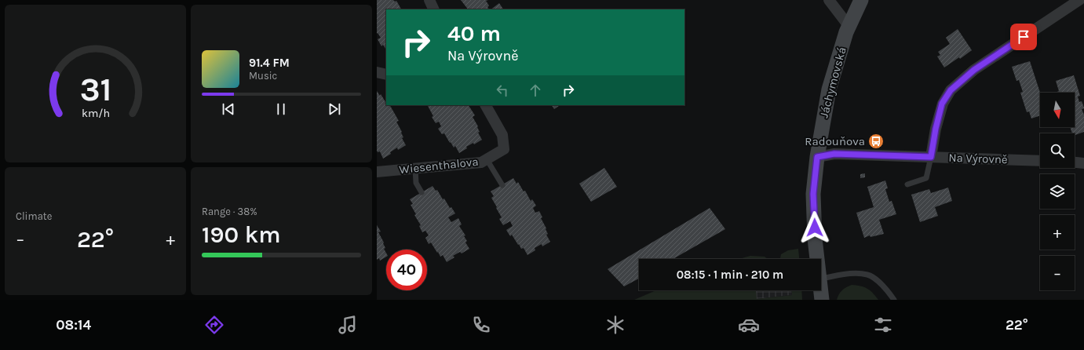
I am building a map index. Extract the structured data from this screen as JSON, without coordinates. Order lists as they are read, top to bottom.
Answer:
{
  "streets": {
    "street": ["Jáchymovská", "Na Výrovně", "Wiesenthalova"]
  },
  "crossings": [
    ["Jáchymovská", "Na Výrovně"]
  ],
  "places": {
    "bus stop": ["Radouňova"]
  },
  "north": "bottom",
  "page": {
    "turn": ["40 m", "Na Výrovně"],
    "song": ["91.4 FM", "Music"],
    "map_buttons": ["+", "−"],
    "tile": [
      "Climate",
      ["Range · 38%", "190 km"]
    ],
    "heat": ["−", "22°", "+"],
    "limit": "40",
    "trip": "08:15 · 1 min · 210 m",
    "tabs": ["08:14", "22°"],
    "gauge": ["31", "km/h"]
  }
}
